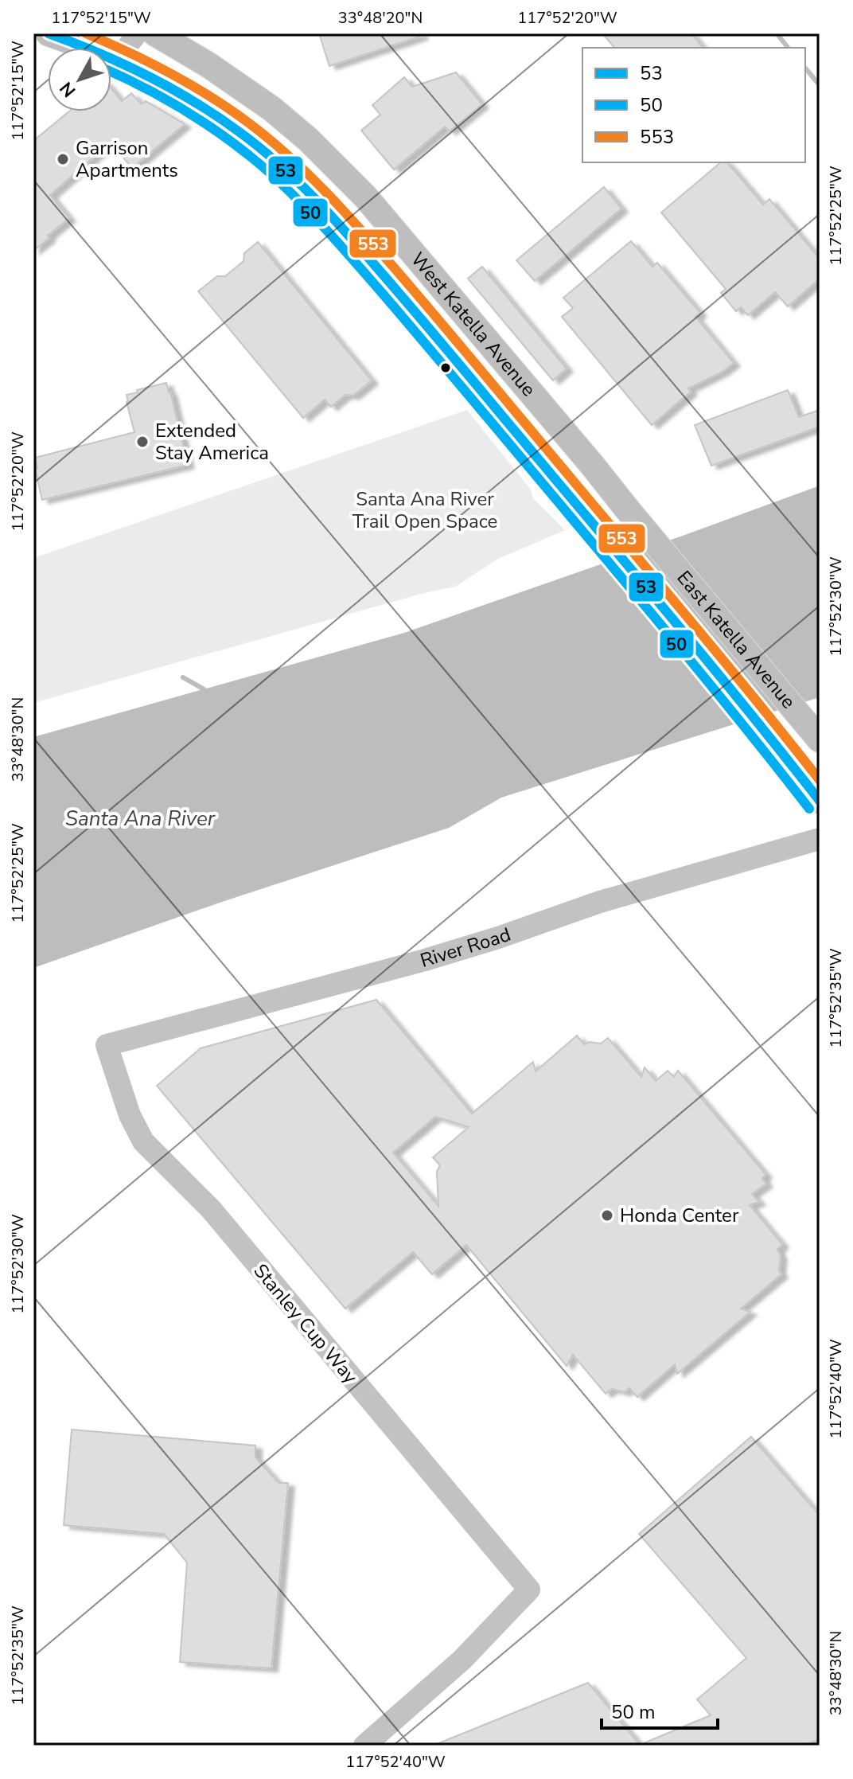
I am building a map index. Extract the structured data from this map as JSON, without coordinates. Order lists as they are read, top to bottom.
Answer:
{
  "streets": {
    "main road": [
      "West Katella Avenue",
      "East Katella Avenue",
      "River Road",
      "Stanley Cup Way"
    ]
  },
  "crossings": [
    ["West Katella Avenue", "East Katella Avenue"],
    ["River Road", "Stanley Cup Way"]
  ],
  "water": ["Santa Ana River"],
  "parks": ["Santa Ana River Trail Open Space"],
  "places": ["Garrison Apartments", "Extended Stay America", "Honda Center"],
  "lines": ["transit line 53", "transit line 553", "transit line 50"],
  "legend": ["53", "50", "553"],
  "scale_bar": "50 m",
  "north": "bottom left",
  "coordinates": [
    "117°52'15\"W",
    "33°48'20\"N",
    "117°52'20\"W",
    "117°52'25\"W",
    "117°52'30\"W",
    "33°48'30\"N",
    "117°52'35\"W",
    "117°52'40\"W"
  ]
}
